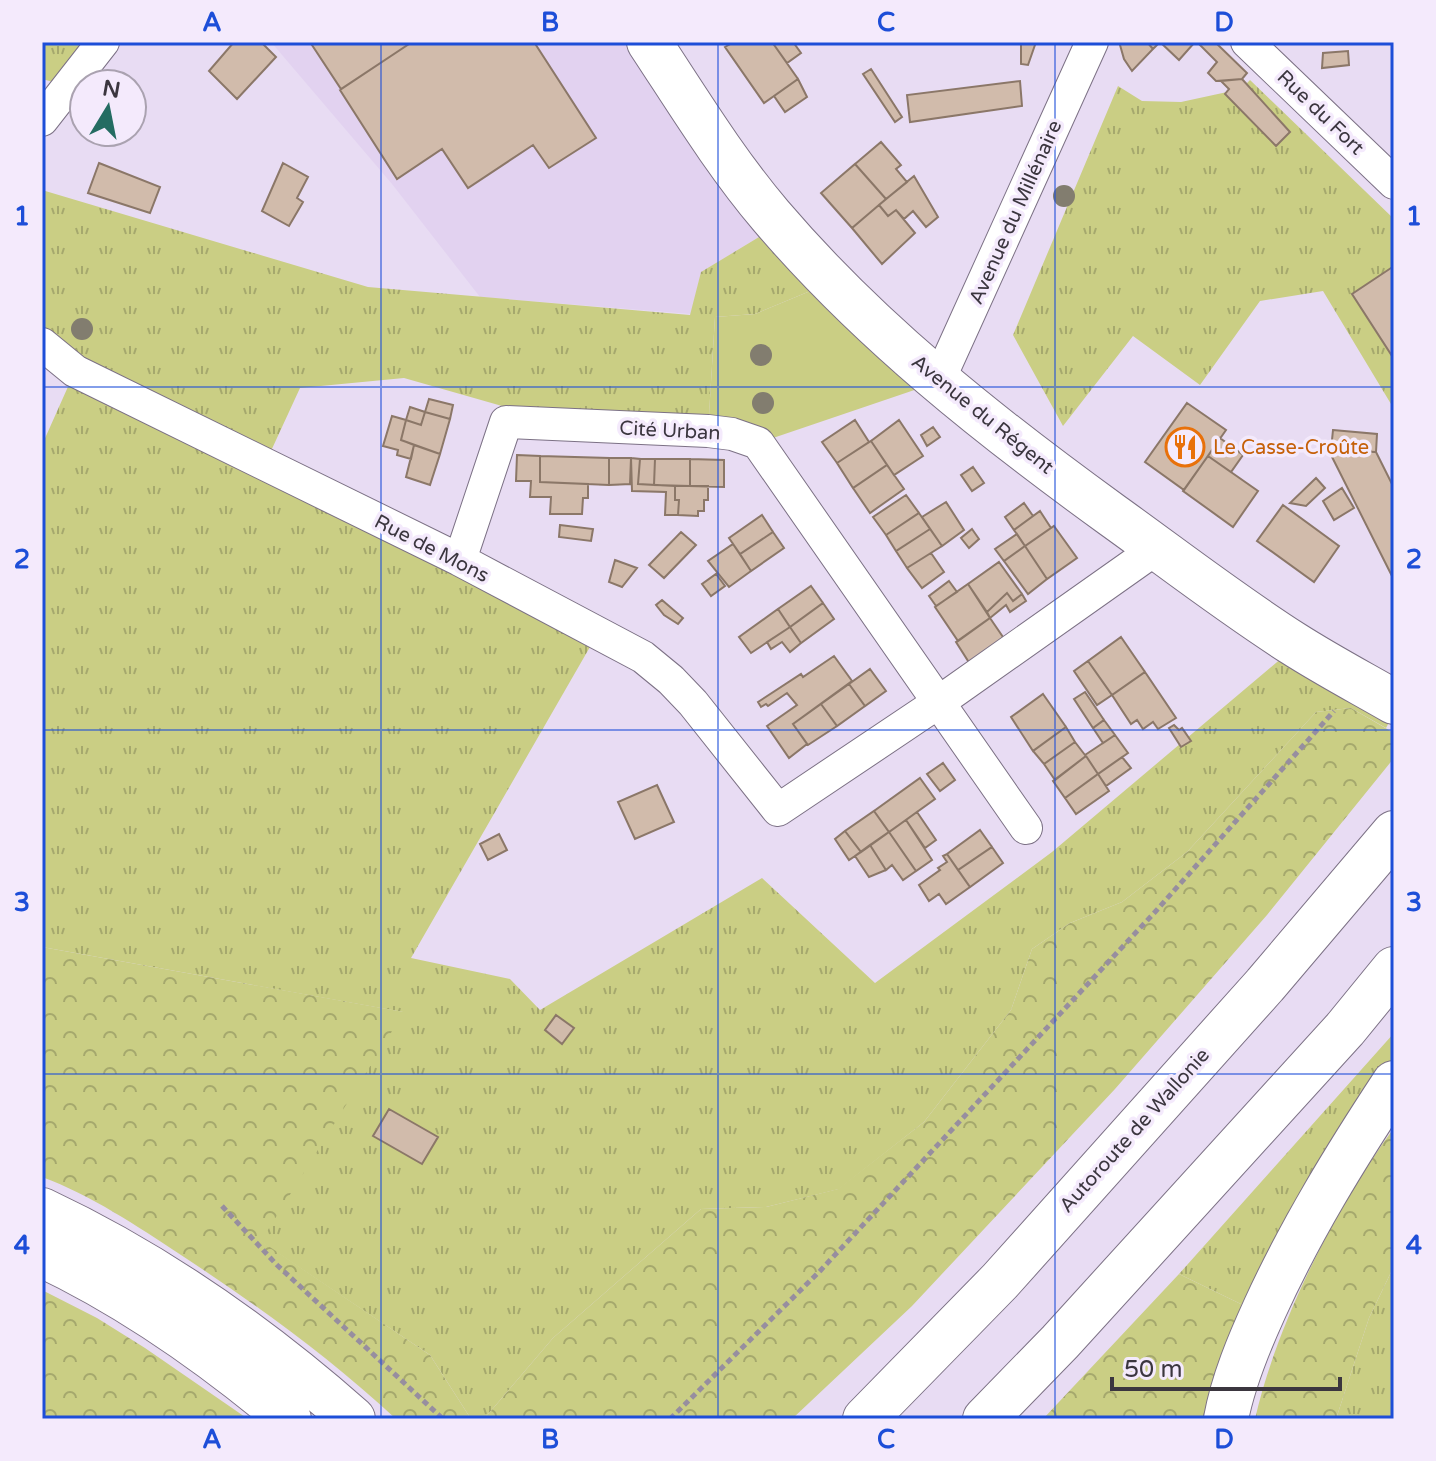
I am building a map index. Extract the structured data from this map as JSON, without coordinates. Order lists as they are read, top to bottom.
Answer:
{
  "streets": {
    "main road": ["Avenue du Régent", "Autoroute de Wallonie"],
    "street": [
      "Rue du Fort",
      "Avenue du Millénaire",
      "Cité Urban",
      "Rue de Mons"
    ]
  },
  "crossings": [
    ["Avenue du Millénaire", "Avenue du Régent"],
    ["Cité Urban", "Rue de Mons"]
  ],
  "places": {
    "restaurant": ["Le Casse-Croûte"]
  },
  "scale_bar": "50 m",
  "north": "top",
  "grid": {
    "columns": [
      "A",
      "B",
      "C",
      "D"
    ],
    "rows": [
      "1",
      "2",
      "3",
      "4"
    ]
  }
}
